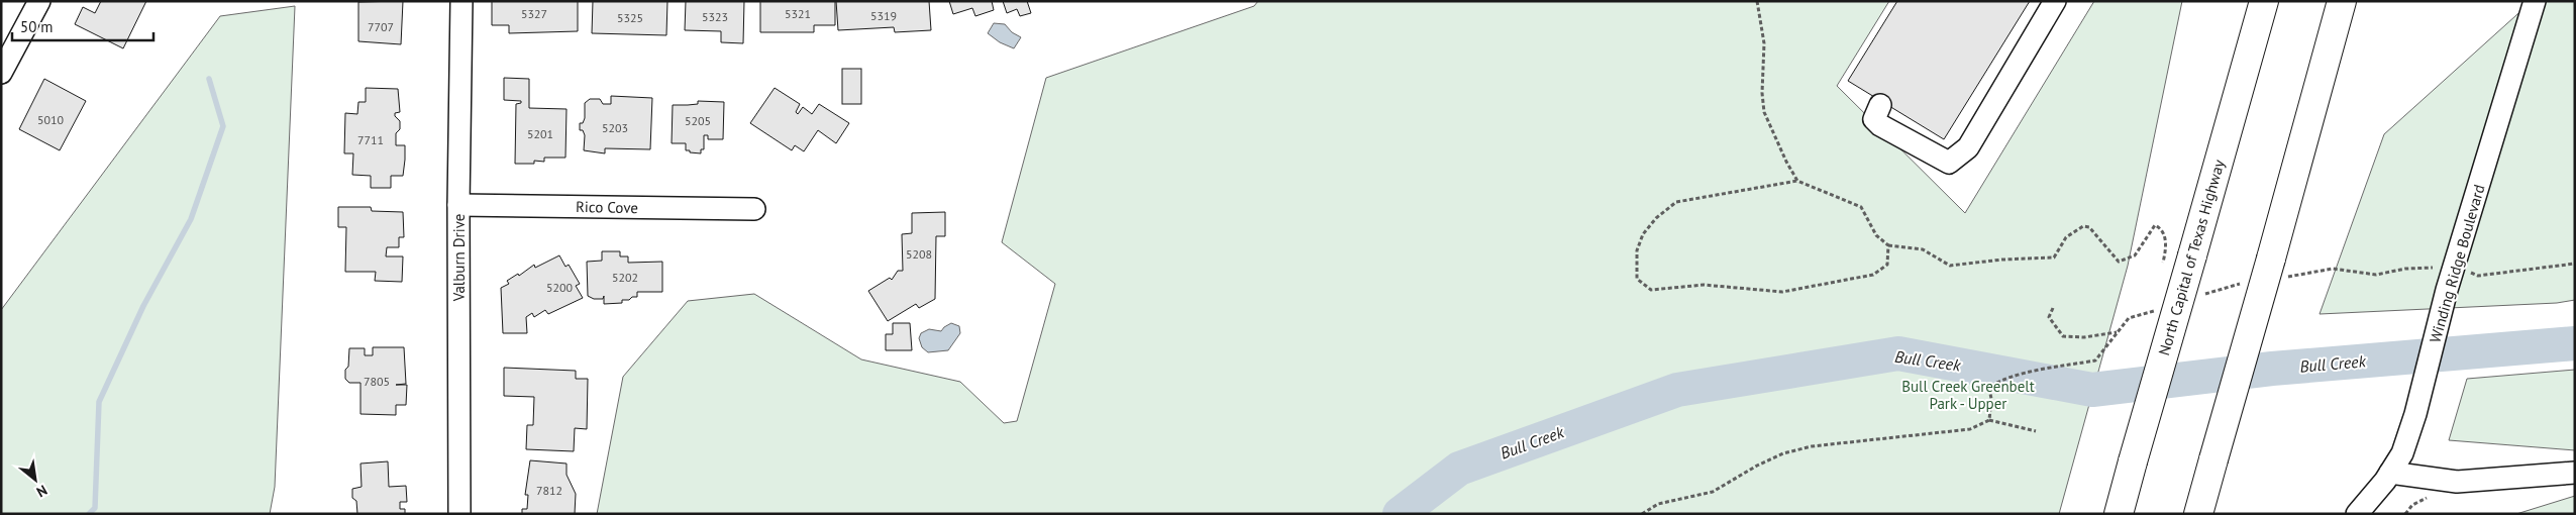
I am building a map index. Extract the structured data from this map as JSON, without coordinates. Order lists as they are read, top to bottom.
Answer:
{
  "streets": {
    "highway": ["North Capital of Texas Highway"],
    "street": ["Rico Cove", "Valburn Drive", "Winding Ridge Boulevard"]
  },
  "crossings": [
    ["Rico Cove", "Valburn Drive"]
  ],
  "water": ["Bull Creek"],
  "parks": ["Bull Creek Greenbelt Park - Upper"],
  "house_numbers": [
    "5327",
    "5321",
    "5319",
    "5323",
    "5325",
    "7707",
    "5010",
    "5205",
    "5203",
    "5201",
    "7711",
    "5208",
    "5202",
    "5200",
    "7805",
    "7812"
  ],
  "scale_bar": "50 m",
  "north": "bottom right"
}
